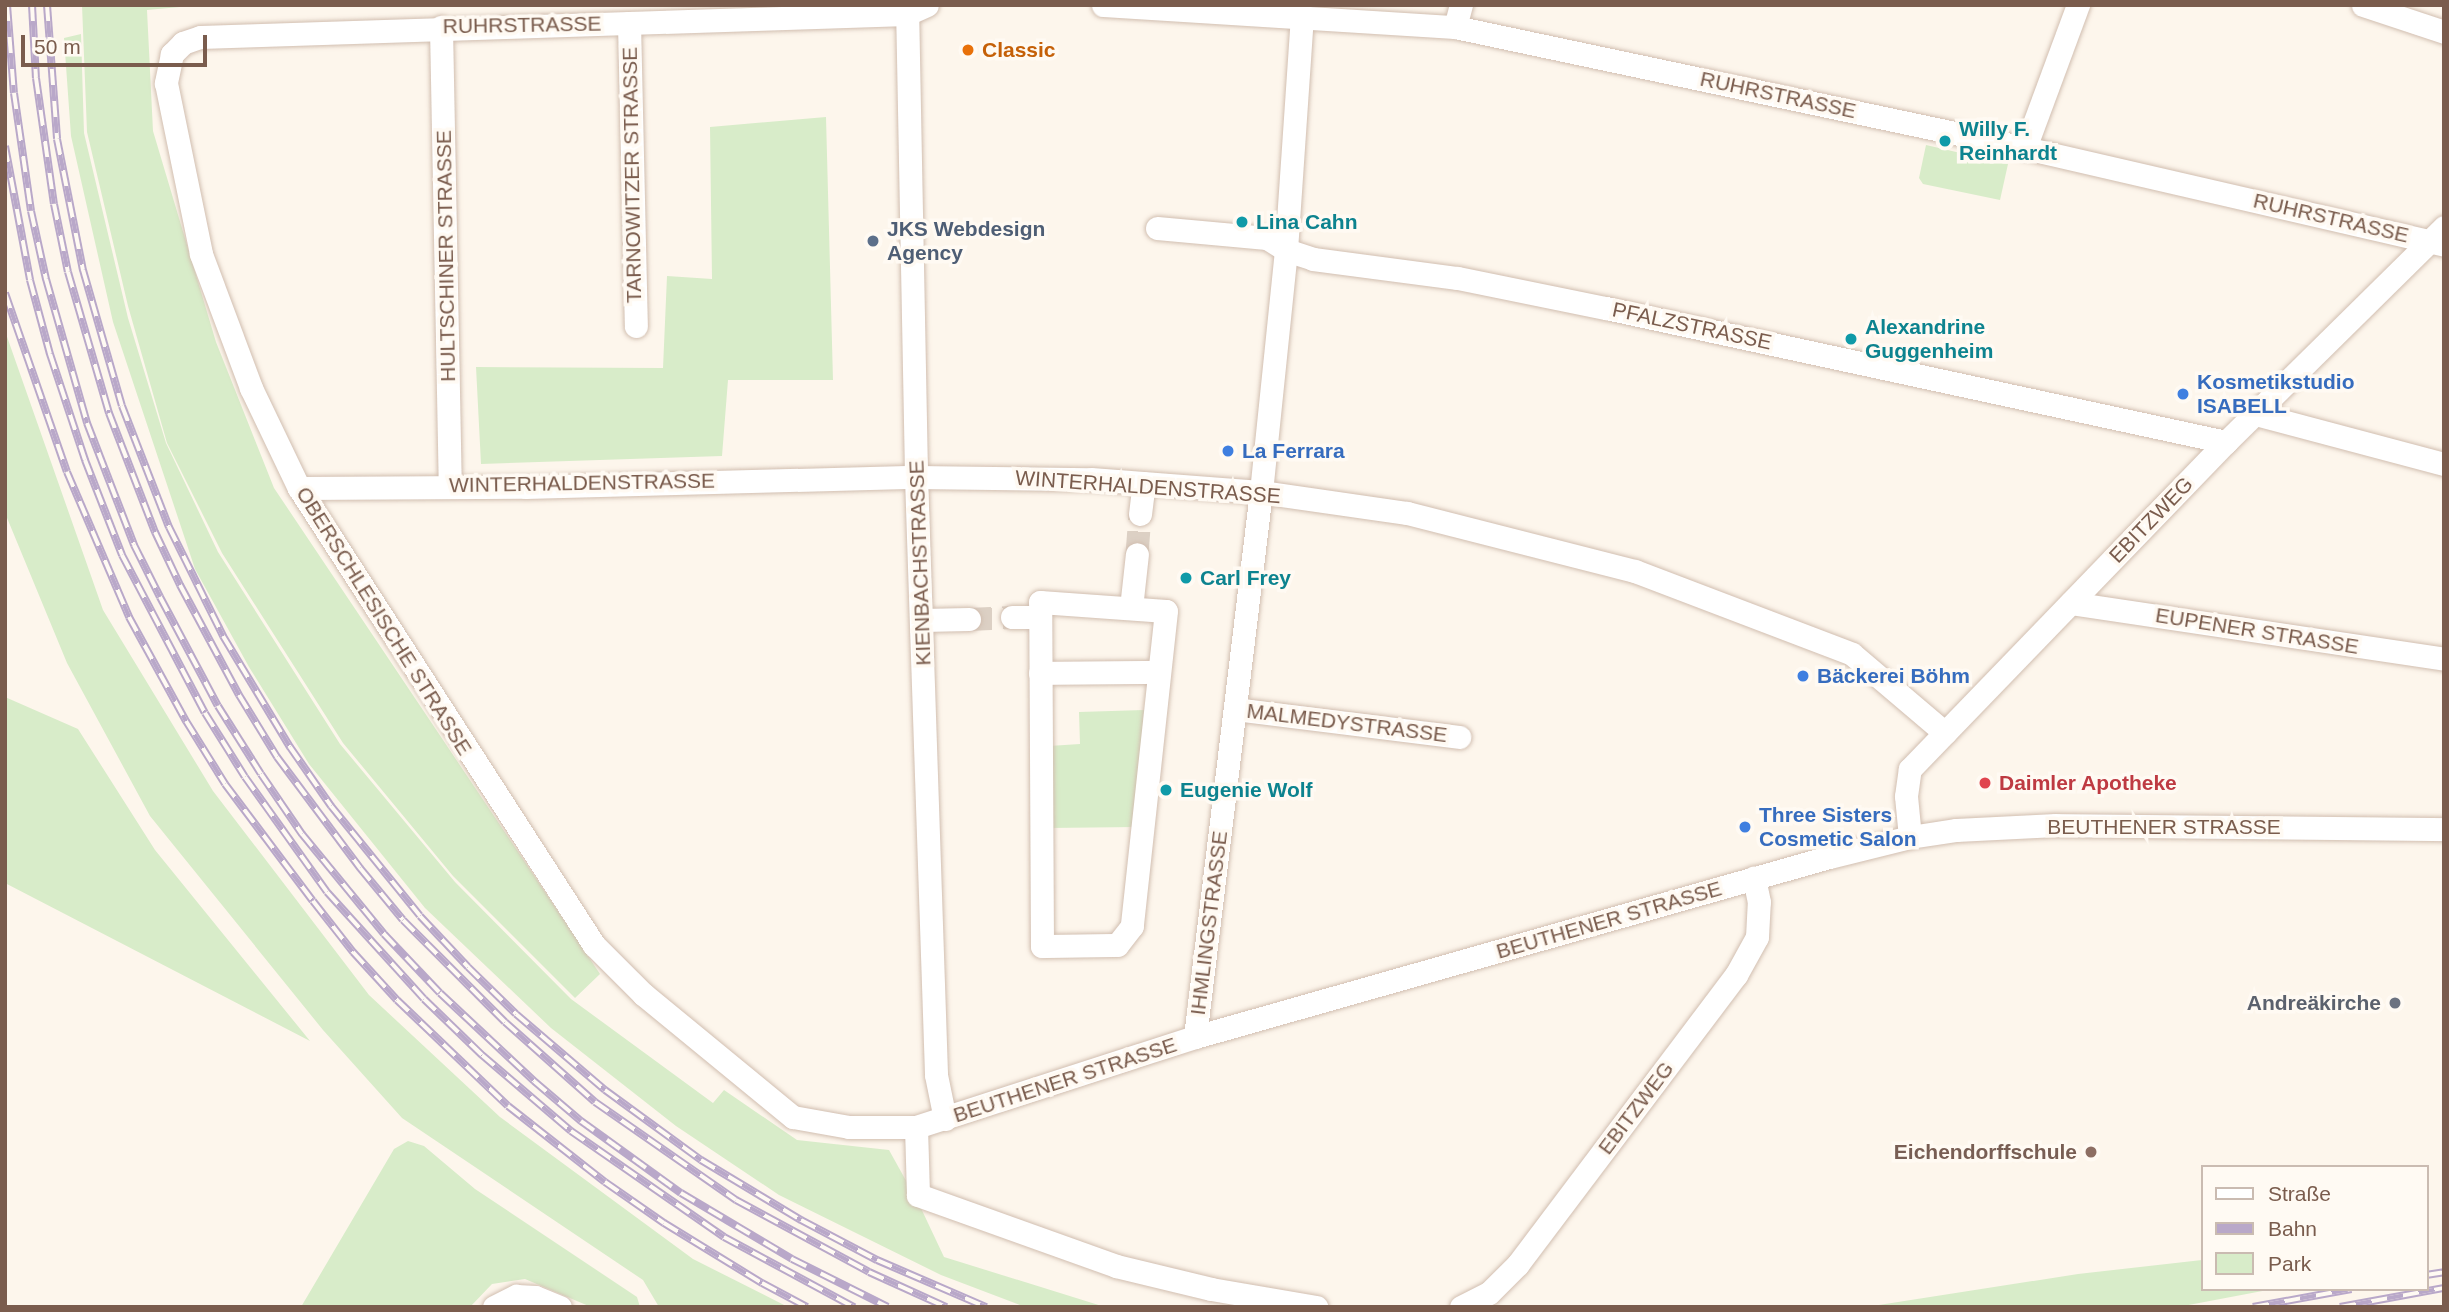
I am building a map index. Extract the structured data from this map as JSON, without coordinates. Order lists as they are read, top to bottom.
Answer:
{
  "streets": {
    "street": [
      "RUHRSTRASSE",
      "TARNOWITZER STRASSE",
      "HULTSCHINER STRASSE",
      "PFALZSTRASSE",
      "WINTERHALDENSTRASSE",
      "EBITZWEG",
      "KIENBACHSTRASSE",
      "OBERSCHLESISCHE STRASSE",
      "EUPENER STRASSE",
      "MALMEDYSTRASSE",
      "BEUTHENER STRASSE",
      "IHMLINGSTRASSE"
    ]
  },
  "crossings": [
    ["RUHRSTRASSE", "TARNOWITZER STRASSE"],
    ["RUHRSTRASSE", "HULTSCHINER STRASSE"],
    ["RUHRSTRASSE", "EBITZWEG"],
    ["RUHRSTRASSE", "KIENBACHSTRASSE"],
    ["RUHRSTRASSE", "OBERSCHLESISCHE STRASSE"],
    ["RUHRSTRASSE", "IHMLINGSTRASSE"],
    ["HULTSCHINER STRASSE", "WINTERHALDENSTRASSE"],
    ["PFALZSTRASSE", "EBITZWEG"],
    ["PFALZSTRASSE", "IHMLINGSTRASSE"],
    ["WINTERHALDENSTRASSE", "EBITZWEG"],
    ["WINTERHALDENSTRASSE", "KIENBACHSTRASSE"],
    ["WINTERHALDENSTRASSE", "OBERSCHLESISCHE STRASSE"],
    ["WINTERHALDENSTRASSE", "IHMLINGSTRASSE"],
    ["EBITZWEG", "EUPENER STRASSE"],
    ["EBITZWEG", "BEUTHENER STRASSE"],
    ["KIENBACHSTRASSE", "BEUTHENER STRASSE"],
    ["OBERSCHLESISCHE STRASSE", "BEUTHENER STRASSE"],
    ["MALMEDYSTRASSE", "IHMLINGSTRASSE"],
    ["BEUTHENER STRASSE", "IHMLINGSTRASSE"]
  ],
  "places": [
    "Classic",
    "Willy F. Reinhardt",
    "Lina Cahn",
    "JKS Webdesign Agency",
    "Alexandrine Guggenheim",
    "Kosmetikstudio ISABELL",
    "La Ferrara",
    "Carl Frey",
    "Bäckerei Böhm",
    "Daimler Apotheke",
    "Eugenie Wolf",
    "Three Sisters Cosmetic Salon",
    "Andreäkirche",
    "Eichendorffschule"
  ],
  "legend": ["Straße", "Bahn", "Park"],
  "scale_bar": "50 m"
}
